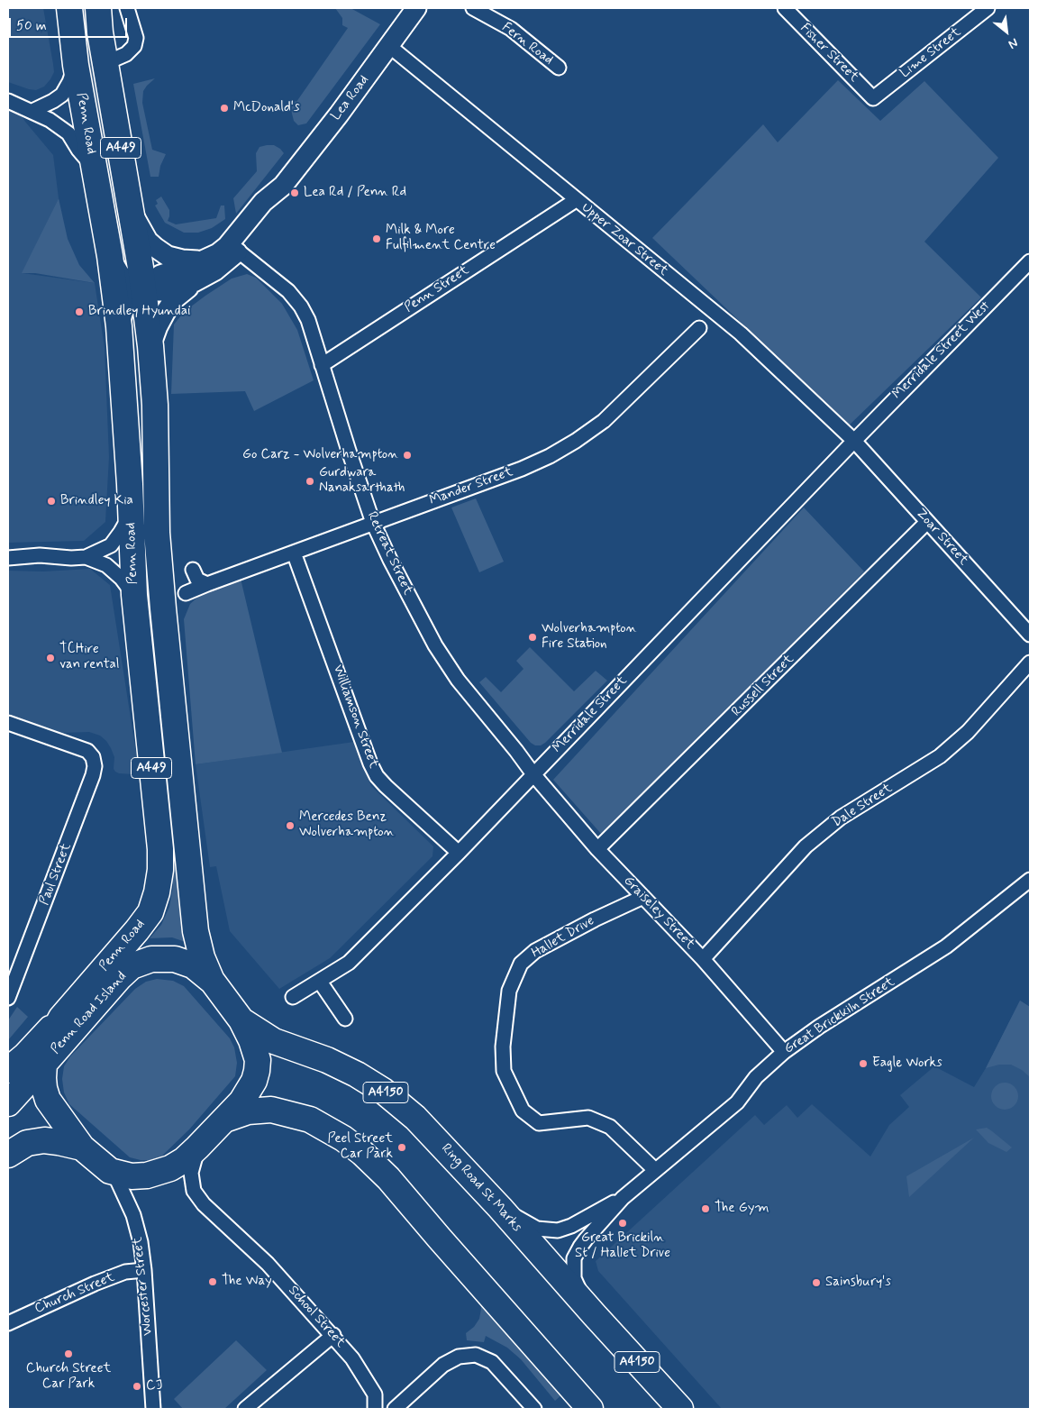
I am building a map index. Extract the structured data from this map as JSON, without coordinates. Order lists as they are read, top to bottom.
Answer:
{
  "streets": {
    "highway": [
      "Penn Road",
      "A449",
      "Penn Road Island",
      "A4150",
      "Ring Road St Marks"
    ],
    "street": [
      "Fern Road",
      "Fisher Street",
      "Lime Street",
      "Lea Road",
      "Upper Zoar Street",
      "Penn Street",
      "Merridale Street West",
      "Mander Street",
      "Zoar Street",
      "Retreat Street",
      "Russell Street",
      "Merridale Street",
      "Williamson Street",
      "Dale Street",
      "Paul Street",
      "Graiseley Street",
      "Hallet Drive",
      "Great Brickkiln Street",
      "Worcester Street",
      "Church Street",
      "School Street"
    ]
  },
  "crossings": [
    ["Fisher Street", "Lime Street"],
    ["Lea Road", "Penn Road"],
    ["Lea Road", "Upper Zoar Street"],
    ["Lea Road", "Retreat Street"],
    ["Penn Road", "Penn Road Island"],
    ["Penn Road", "A4150"],
    ["Upper Zoar Street", "Penn Street"],
    ["Upper Zoar Street", "Merridale Street West"],
    ["Upper Zoar Street", "Zoar Street"],
    ["Upper Zoar Street", "Merridale Street"],
    ["Penn Street", "Retreat Street"],
    ["Merridale Street West", "Zoar Street"],
    ["Merridale Street West", "Merridale Street"],
    ["Mander Street", "Retreat Street"],
    ["Mander Street", "Williamson Street"],
    ["Zoar Street", "Russell Street"],
    ["Zoar Street", "Merridale Street"],
    ["Retreat Street", "Merridale Street"],
    ["Retreat Street", "Graiseley Street"],
    ["Russell Street", "Graiseley Street"],
    ["Merridale Street", "Williamson Street"],
    ["Merridale Street", "Graiseley Street"],
    ["Dale Street", "Graiseley Street"],
    ["Graiseley Street", "Hallet Drive"],
    ["Graiseley Street", "Great Brickkiln Street"],
    ["Hallet Drive", "Great Brickkiln Street"],
    ["Penn Road Island", "A4150"],
    ["Penn Road Island", "Ring Road St Marks"],
    ["Penn Road Island", "Worcester Street"],
    ["Penn Road Island", "School Street"],
    ["Great Brickkiln Street", "Ring Road St Marks"],
    ["Worcester Street", "Church Street"]
  ],
  "places": [
    "McDonald's",
    "Lea Rd / Penn Rd",
    "Milk & More Fulfilment Centre",
    "Brindley Hyundai",
    "Go Carz - Wolverhampton",
    "Gurdwara Nanaksarthath",
    "Brindley Kia",
    "Wolverhampton Fire Station",
    "TCHire van rental",
    "Mercedes Benz Wolverhampton",
    "Eagle Works",
    "Peel Street Car Park",
    "The Gym",
    "Great Brickiln St / Hallet Drive",
    "The Way",
    "Sainsbury's",
    "Church Street Car Park",
    "CJ"
  ],
  "scale_bar": "50 m",
  "north": "bottom right"
}
